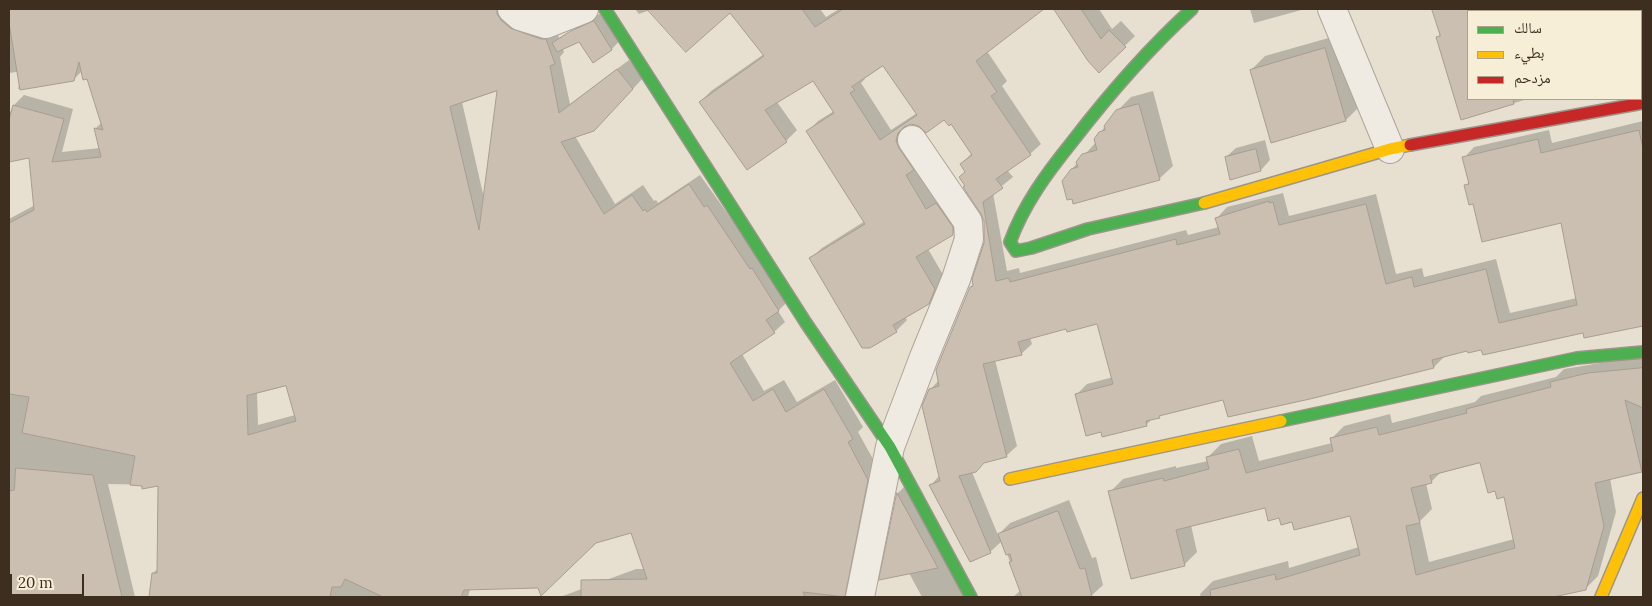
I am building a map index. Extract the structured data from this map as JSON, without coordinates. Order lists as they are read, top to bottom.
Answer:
{
  "legend": ["سالك", "بطيء", "مزدحم"],
  "scale_bar": "20 m"
}
